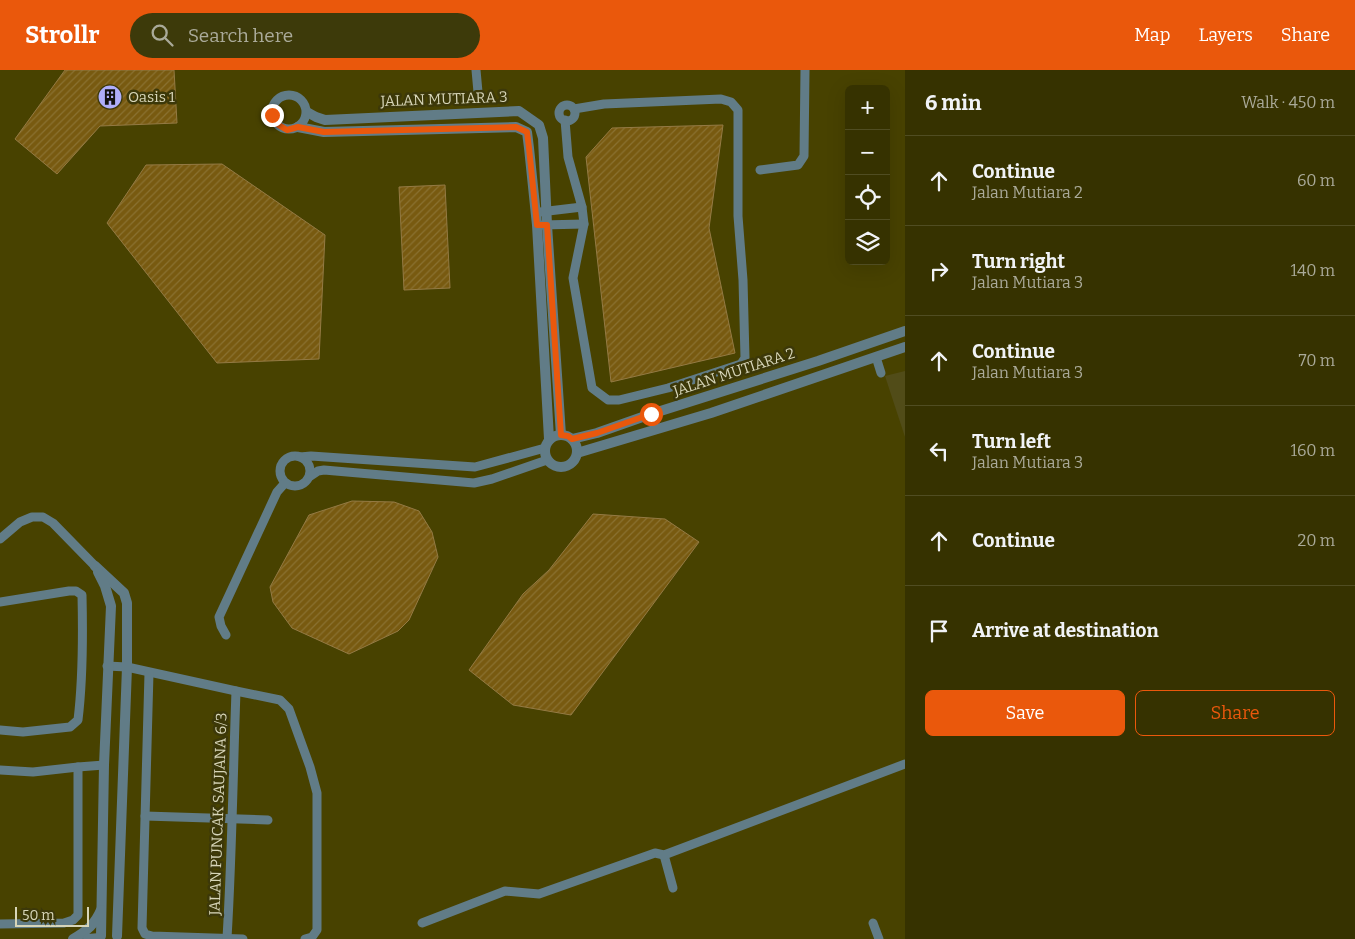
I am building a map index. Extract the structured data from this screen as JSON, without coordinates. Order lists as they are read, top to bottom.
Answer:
{
  "streets": {
    "street": ["JALAN MUTIARA 3", "JALAN MUTIARA 2", "JALAN PUNCAK SAUJANA 6/3"]
  },
  "crossings": [
    ["JALAN MUTIARA 3", "JALAN MUTIARA 2"]
  ],
  "places": {
    "building": ["Oasis 1"]
  },
  "scale_bar": "50 m",
  "page": {
    "header": "Strollr",
    "search": "Search here",
    "nav": ["Map", "Layers", "Share"],
    "heading": ["6 min", "Walk · 450 m"],
    "map_buttons": ["+", "−"],
    "list": [
      ["Continue", "Jalan Mutiara 2", "60 m"],
      ["Turn right", "Jalan Mutiara 3", "140 m"],
      ["Continue", "Jalan Mutiara 3", "70 m"],
      ["Turn left", "Jalan Mutiara 3", "160 m"],
      ["Continue", "20 m"],
      "Arrive at destination"
    ],
    "buttons": ["Save", "Share"],
    "scale": "50 m"
  }
}
